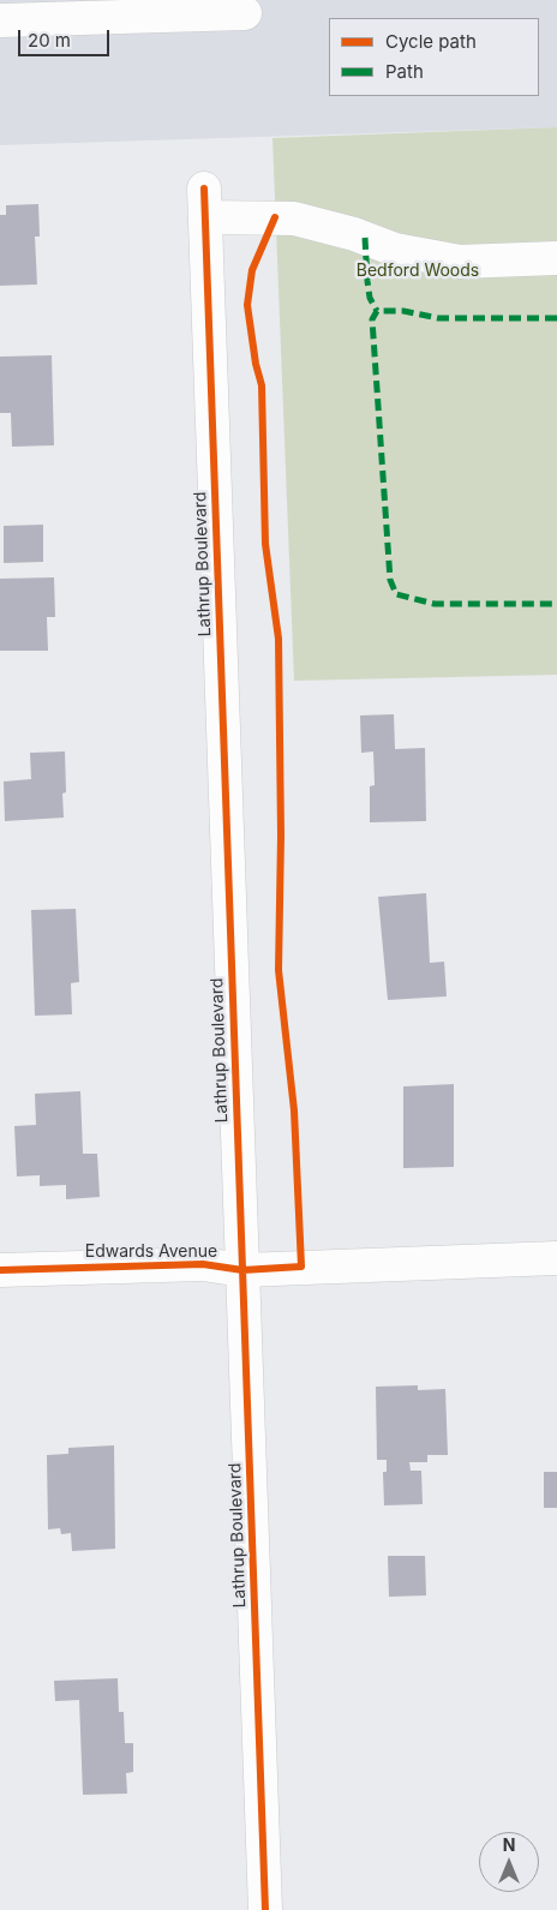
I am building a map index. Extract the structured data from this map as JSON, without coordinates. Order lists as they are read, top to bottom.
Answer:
{
  "streets": {
    "street": ["Lathrup Boulevard", "Edwards Avenue"]
  },
  "crossings": [
    ["Lathrup Boulevard", "Edwards Avenue"]
  ],
  "parks": ["Bedford Woods"],
  "legend": ["Cycle path", "Path"],
  "scale_bar": "20 m",
  "north": "top"
}
